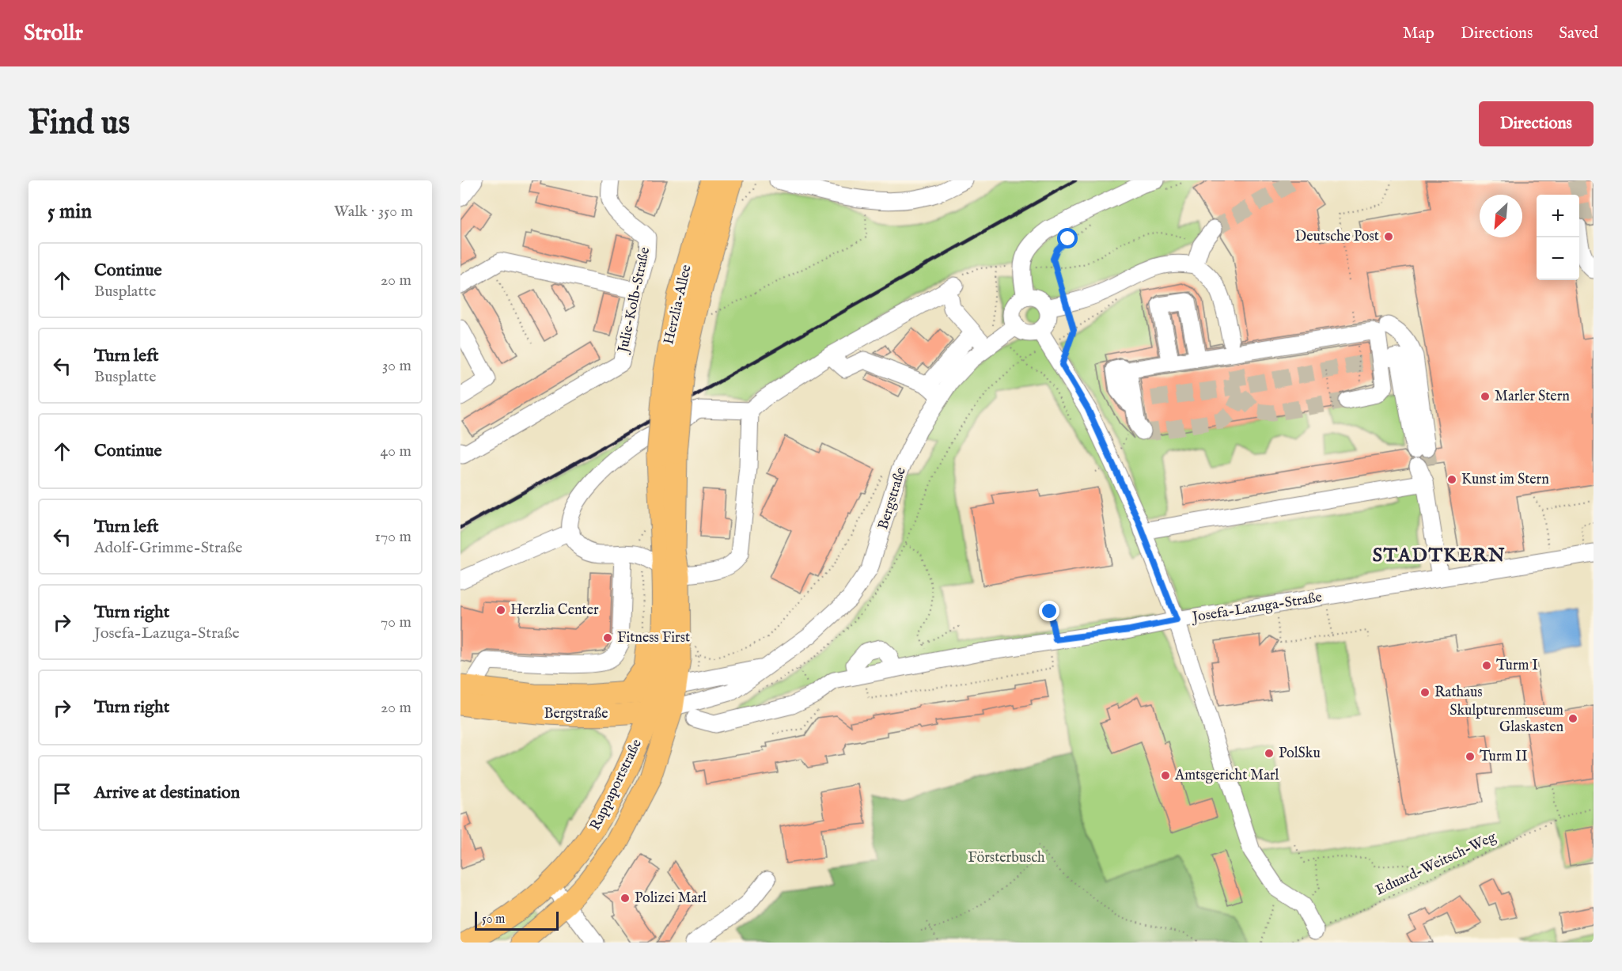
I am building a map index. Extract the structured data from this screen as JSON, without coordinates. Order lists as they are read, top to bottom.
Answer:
{
  "streets": {
    "main road": ["Herzlia-Allee", "Bergstraße", "Rappaportstraße"],
    "street": ["Julie-Kolb-Straße", "Josefa-Lazuga-Straße"],
    "path": ["Eduard-Weitsch-Weg"]
  },
  "crossings": [
    ["Herzlia-Allee", "Bergstraße"],
    ["Herzlia-Allee", "Rappaportstraße"],
    ["Bergstraße", "Rappaportstraße"]
  ],
  "districts": ["STADTKERN"],
  "parks": ["Försterbusch"],
  "places": [
    "Deutsche Post",
    "Marler Stern",
    "Kunst im Stern",
    "Herzlia Center",
    "Fitness First",
    "Turm I",
    "Rathaus",
    "Skulpturenmuseum Glaskasten",
    "PolSku",
    "Turm II",
    "Amtsgericht Marl",
    "Polizei Marl"
  ],
  "scale_bar": "50 m",
  "north": "bottom left",
  "page": {
    "header": "Strollr",
    "nav": ["Map", "Directions", "Saved"],
    "buttons": "Directions",
    "title": "Find us",
    "heading": ["5 min", "Walk · 350 m"],
    "map_buttons": ["+", "−"],
    "list": [
      ["Continue", "Busplatte", "20 m"],
      ["Turn left", "Busplatte", "30 m"],
      ["Continue", "40 m"],
      ["Turn left", "Adolf-Grimme-Straße", "170 m"],
      ["Turn right", "Josefa-Lazuga-Straße", "70 m"],
      ["Turn right", "20 m"],
      "Arrive at destination"
    ],
    "scale": "50 m"
  }
}
